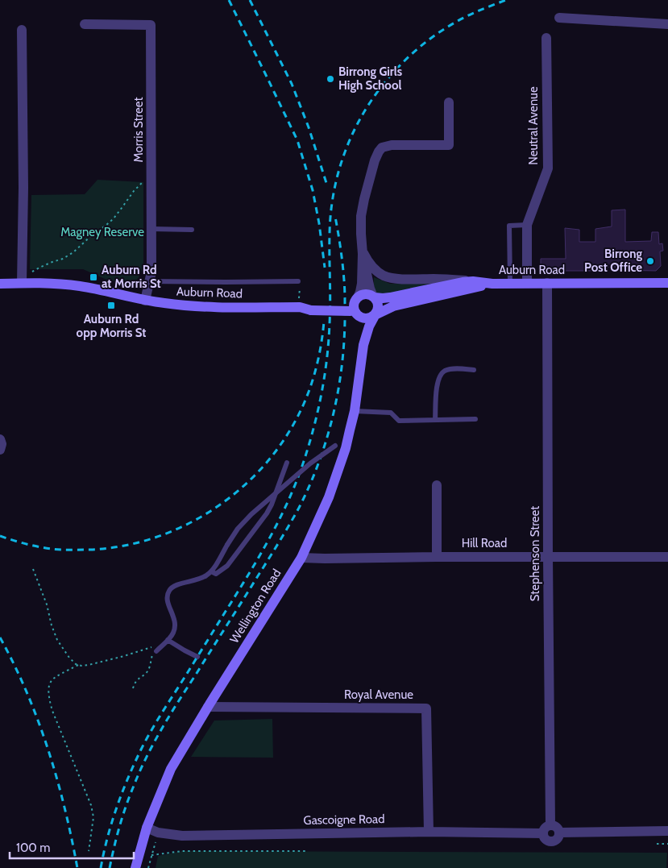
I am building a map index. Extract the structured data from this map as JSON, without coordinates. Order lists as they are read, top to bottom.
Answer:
{
  "streets": {
    "main road": ["Auburn Road", "Wellington Road"],
    "street": [
      "Neutral Avenue",
      "Morris Street",
      "Hill Road",
      "Stephenson Street",
      "Royal Avenue",
      "Gascoigne Road"
    ]
  },
  "crossings": [
    ["Neutral Avenue", "Auburn Road"],
    ["Morris Street", "Auburn Road"],
    ["Auburn Road", "Stephenson Street"],
    ["Auburn Road", "Wellington Road"],
    ["Hill Road", "Stephenson Street"],
    ["Hill Road", "Wellington Road"],
    ["Stephenson Street", "Gascoigne Road"],
    ["Wellington Road", "Royal Avenue"],
    ["Wellington Road", "Gascoigne Road"],
    ["Royal Avenue", "Gascoigne Road"]
  ],
  "parks": ["Magney Reserve"],
  "places": {
    "other": ["Birrong Girls High School", "Birrong Post Office"],
    "transit": ["Auburn Rd at Morris St", "Auburn Rd opp Morris St"]
  },
  "scale_bar": "100 m"
}
